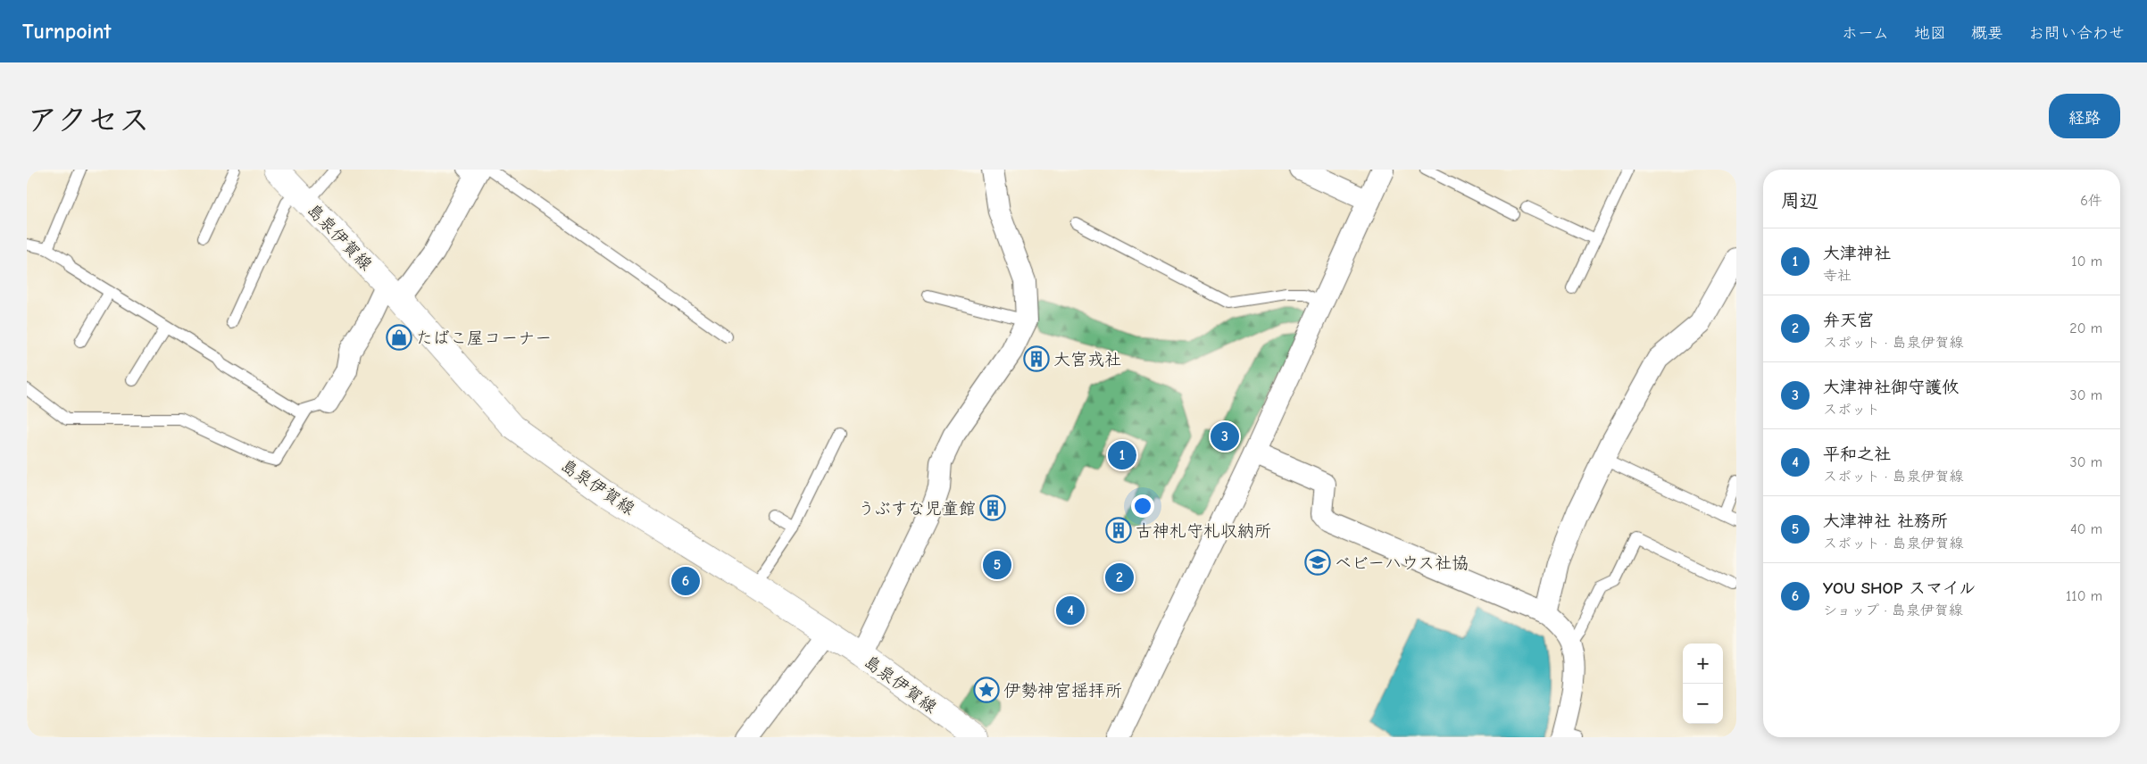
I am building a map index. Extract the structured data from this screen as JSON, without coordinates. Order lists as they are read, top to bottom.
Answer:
{
  "streets": {
    "main road": ["島泉伊賀線"]
  },
  "places": {
    "shop": ["たばこ屋コーナー"],
    "building": ["大宮戎社", "うぶすな児童館", "古神札守札収納所"],
    "school or university": ["ベビーハウス社協"],
    "place": ["伊勢神宮揺拝所"]
  },
  "page": {
    "header": "Turnpoint",
    "nav": [
      "ホーム",
      "地図",
      "概要",
      "お問い合わせ"
    ],
    "title": "アクセス",
    "buttons": "経路",
    "heading": ["周辺", "6件"],
    "list": [
      {
        "mark": "1",
        "name": "大津神社",
        "note": "寺社",
        "value": "10 m"
      },
      {
        "mark": "2",
        "name": "弁天宮",
        "note": "スポット · 島泉伊賀線",
        "value": "20 m"
      },
      {
        "mark": "3",
        "name": "大津神社御守護攸",
        "note": "スポット",
        "value": "30 m"
      },
      {
        "mark": "4",
        "name": "平和之社",
        "note": "スポット · 島泉伊賀線",
        "value": "30 m"
      },
      {
        "mark": "5",
        "name": "大津神社 社務所",
        "note": "スポット · 島泉伊賀線",
        "value": "40 m"
      },
      {
        "mark": "6",
        "name": "YOU SHOP スマイル",
        "note": "ショップ · 島泉伊賀線",
        "value": "110 m"
      }
    ],
    "pins": [
      "3",
      "1",
      "5",
      "2",
      "6",
      "4"
    ],
    "map_buttons": ["+", "−"]
  }
}
